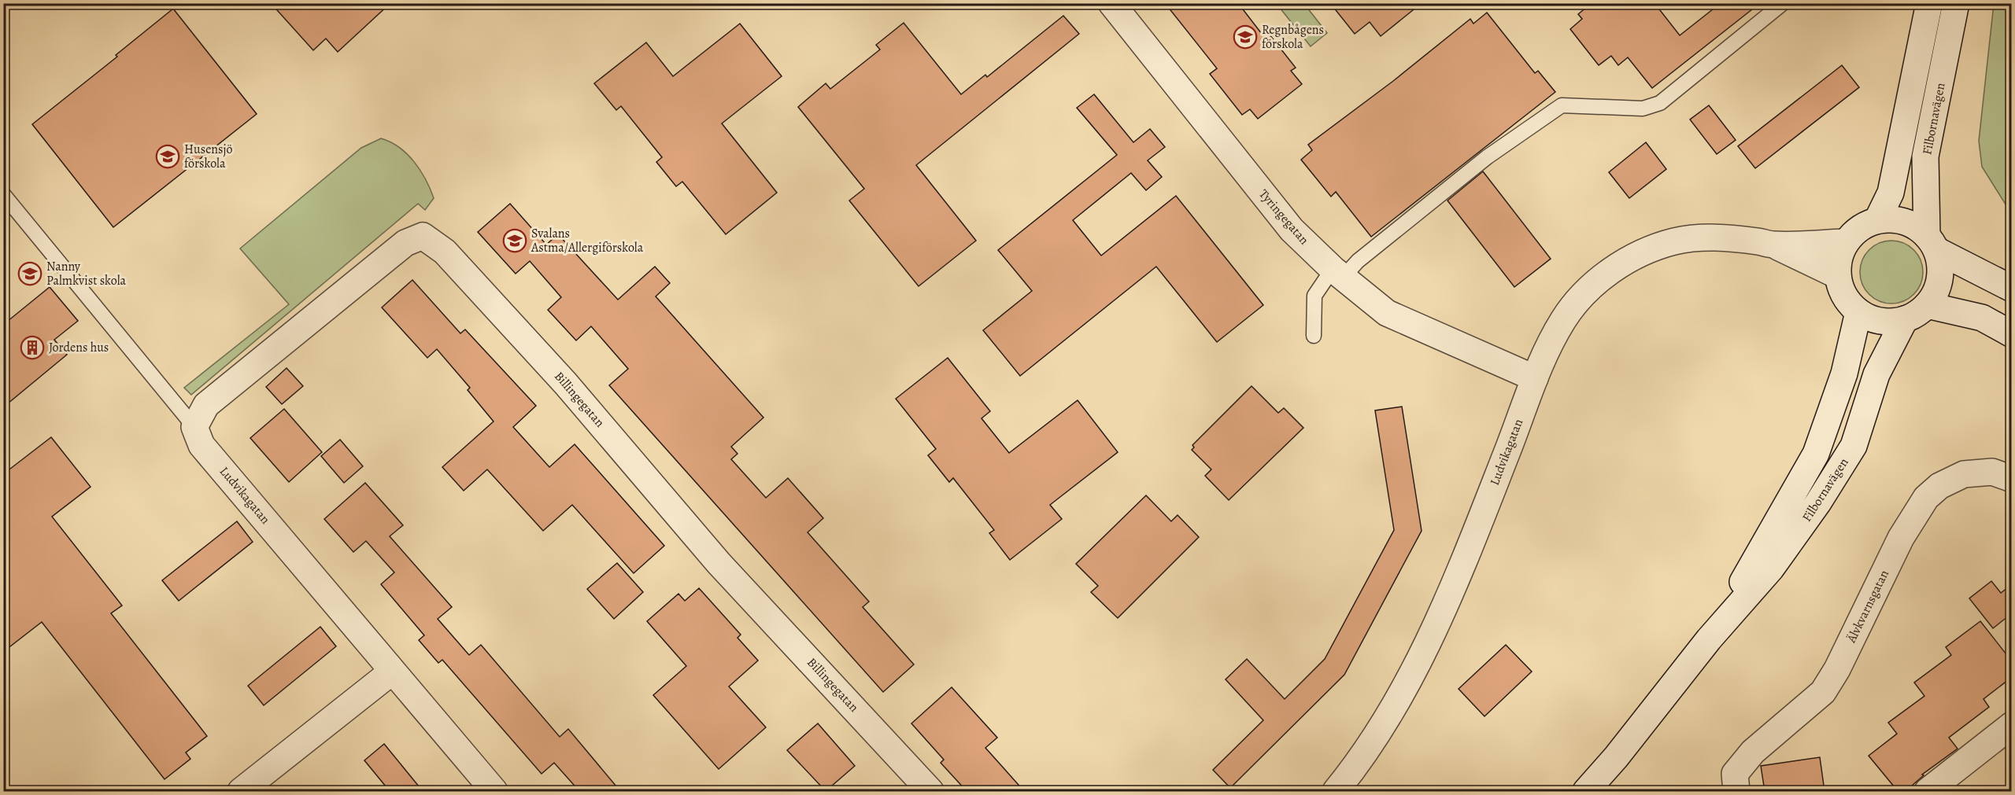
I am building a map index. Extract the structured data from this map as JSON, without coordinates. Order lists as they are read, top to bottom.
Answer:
{
  "streets": {
    "street": [
      "Filbornavägen",
      "Tyringegatan",
      "Billingegatan",
      "Ludvikagatan",
      "Älvkvarnsgatan"
    ]
  },
  "crossings": [
    ["Filbornavägen", "Ludvikagatan"],
    ["Tyringegatan", "Ludvikagatan"],
    ["Billingegatan", "Ludvikagatan"]
  ],
  "places": {
    "school or university": [
      "Regnbågens förskola",
      "Husensjö förskola",
      "Svalans Astma/Allergiförskola",
      "Nanny Palmkvist skola"
    ],
    "building": ["Jordens hus"]
  }
}
